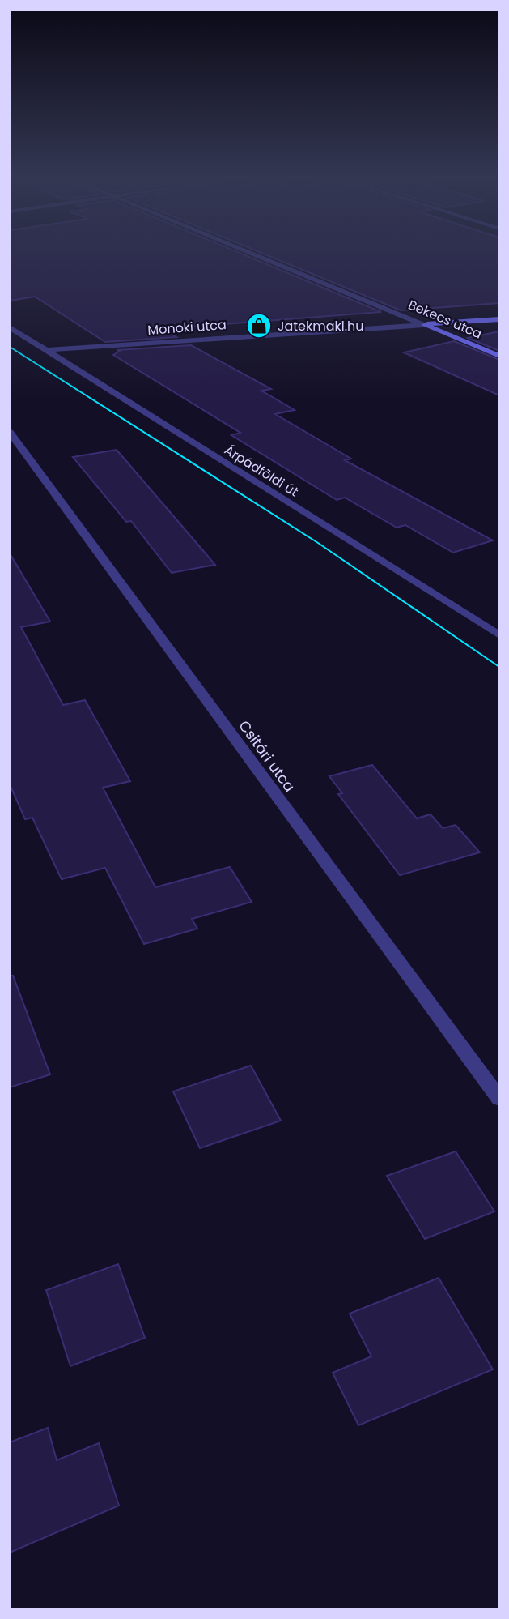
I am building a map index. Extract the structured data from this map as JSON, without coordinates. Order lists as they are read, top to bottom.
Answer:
{
  "streets": {
    "street": [
      "Bekecs utca",
      "Monoki utca",
      "Árpádföldi út",
      "Csitári utca"
    ]
  },
  "crossings": [
    ["Bekecs utca", "Monoki utca"],
    ["Monoki utca", "Árpádföldi út"]
  ],
  "places": {
    "shop": ["Jatekmaki.hu"]
  }
}
